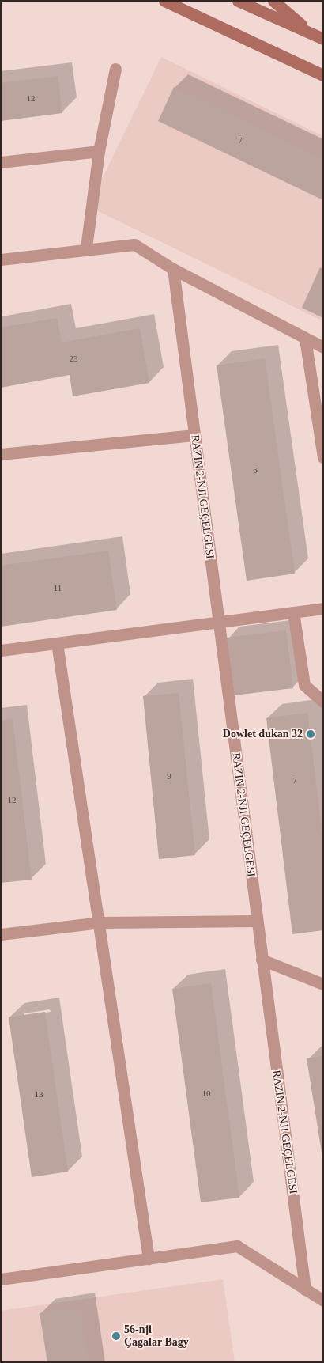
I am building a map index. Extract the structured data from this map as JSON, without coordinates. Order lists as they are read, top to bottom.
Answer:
{
  "streets": {
    "street": ["RAZIN 2-NJI GEÇELGESI"]
  },
  "places": ["Dowlet dukan 32", "56-nji Çagalar Bagy"],
  "house_numbers": [
    "12",
    "7",
    "23",
    "6",
    "11",
    "9",
    "7",
    "12",
    "10",
    "13"
  ]
}
